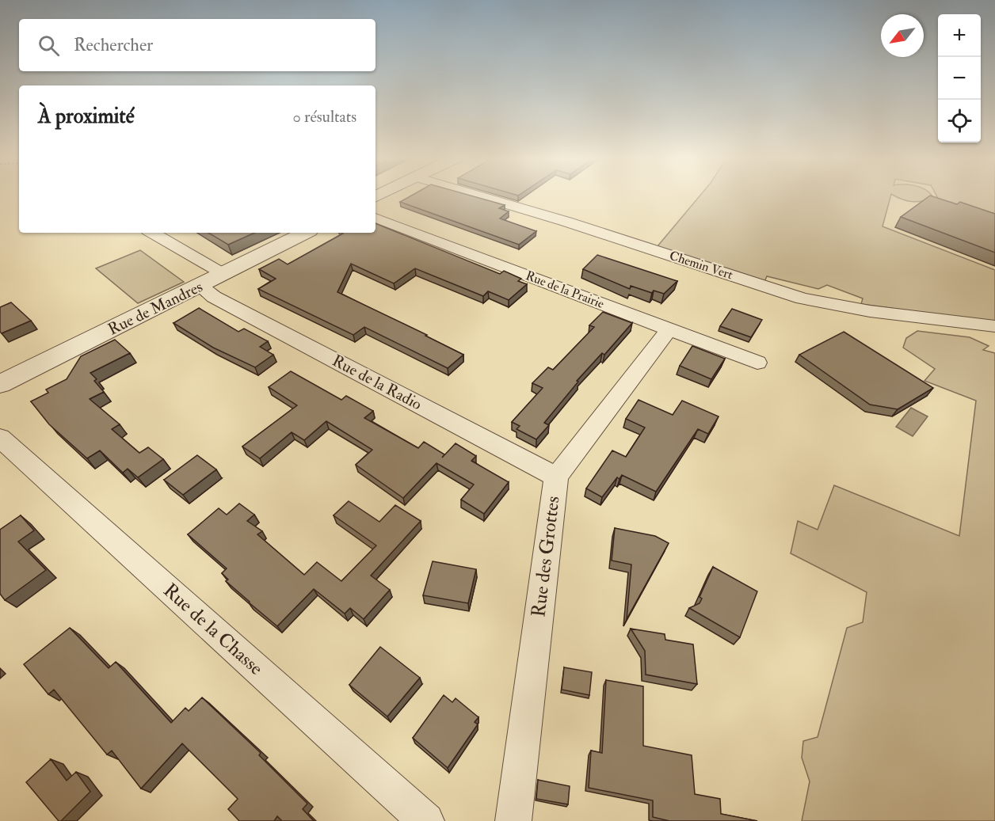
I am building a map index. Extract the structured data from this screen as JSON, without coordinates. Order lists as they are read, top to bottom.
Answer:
{
  "streets": {
    "street": [
      "Chemin Vert",
      "Rue de la Prairie",
      "Rue de Mandres",
      "Rue de la Radio",
      "Rue des Grottes",
      "Rue de la Chasse"
    ]
  },
  "crossings": [
    ["Rue de la Prairie", "Rue des Grottes"],
    ["Rue de Mandres", "Rue de la Radio"],
    ["Rue de la Radio", "Rue des Grottes"]
  ],
  "north": "bottom left",
  "page": {
    "map_buttons": ["+", "−"],
    "search": "Rechercher",
    "heading": ["À proximité", "0 résultats"]
  }
}
